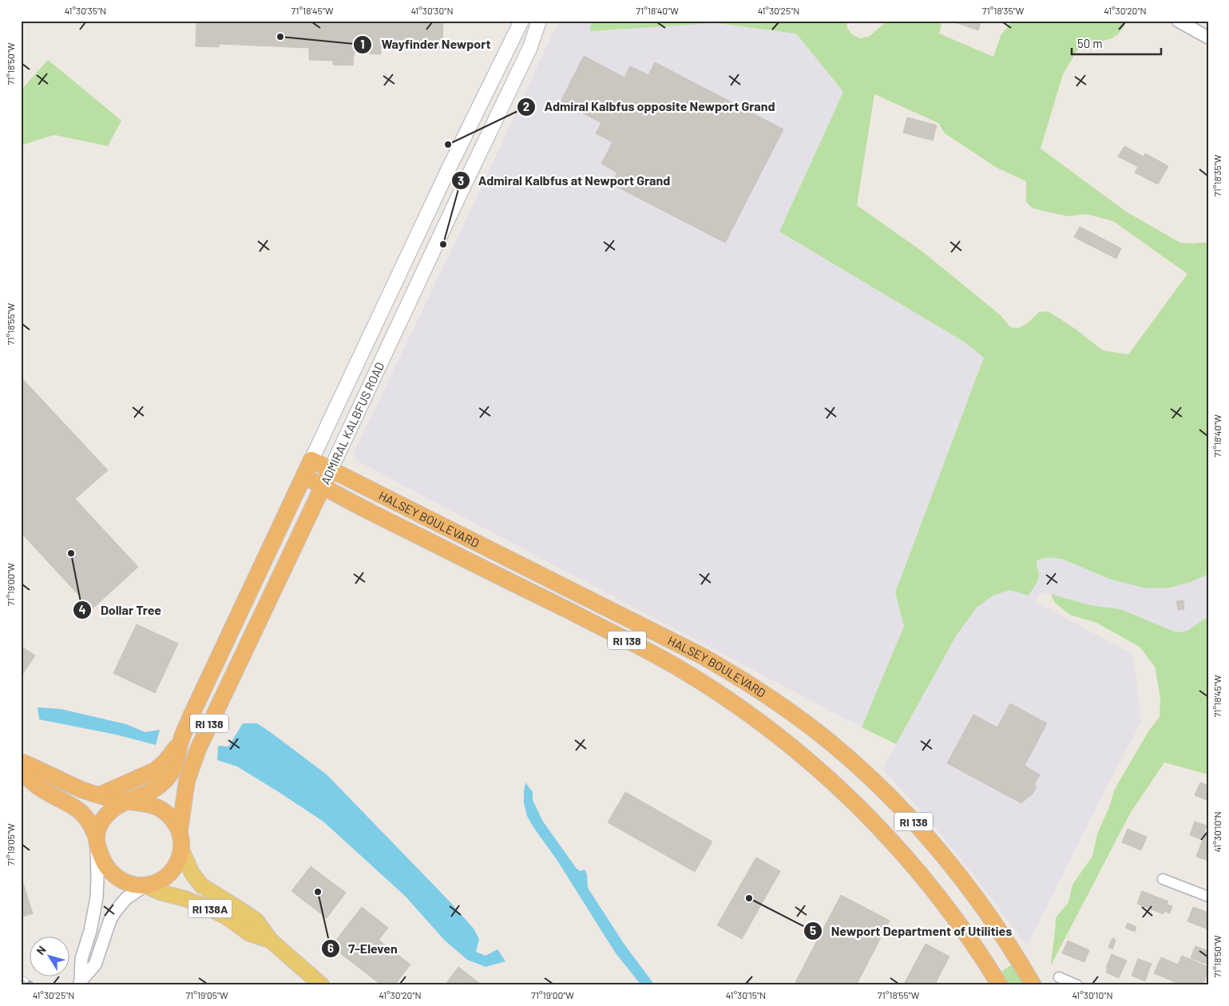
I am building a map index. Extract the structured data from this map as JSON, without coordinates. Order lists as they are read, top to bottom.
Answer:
{
  "streets": {
    "highway": ["ADMIRAL KALBFUS ROAD", "HALSEY BOULEVARD", "RI 138"],
    "main road": ["RI 138A"]
  },
  "crossings": [
    ["ADMIRAL KALBFUS ROAD", "HALSEY BOULEVARD"],
    ["ADMIRAL KALBFUS ROAD", "RI 138"],
    ["ADMIRAL KALBFUS ROAD", "RI 138A"],
    ["RI 138", "RI 138A"]
  ],
  "places": [
    "Wayfinder Newport",
    "Admiral Kalbfus opposite Newport Grand",
    "Admiral Kalbfus at Newport Grand",
    "Dollar Tree",
    "7-Eleven",
    "Newport Department of Utilities"
  ],
  "scale_bar": "50 m",
  "north": "top left",
  "coordinates": [
    "41°30'35\"N",
    "71°18'45\"W",
    "41°30'30\"N",
    "71°18'40\"W",
    "41°30'25\"N",
    "71°18'35\"W",
    "41°30'20\"N",
    "71°18'50\"W",
    "71°18'55\"W",
    "71°19'00\"W",
    "41°30'10\"N",
    "71°19'05\"W",
    "41°30'15\"N"
  ]
}
